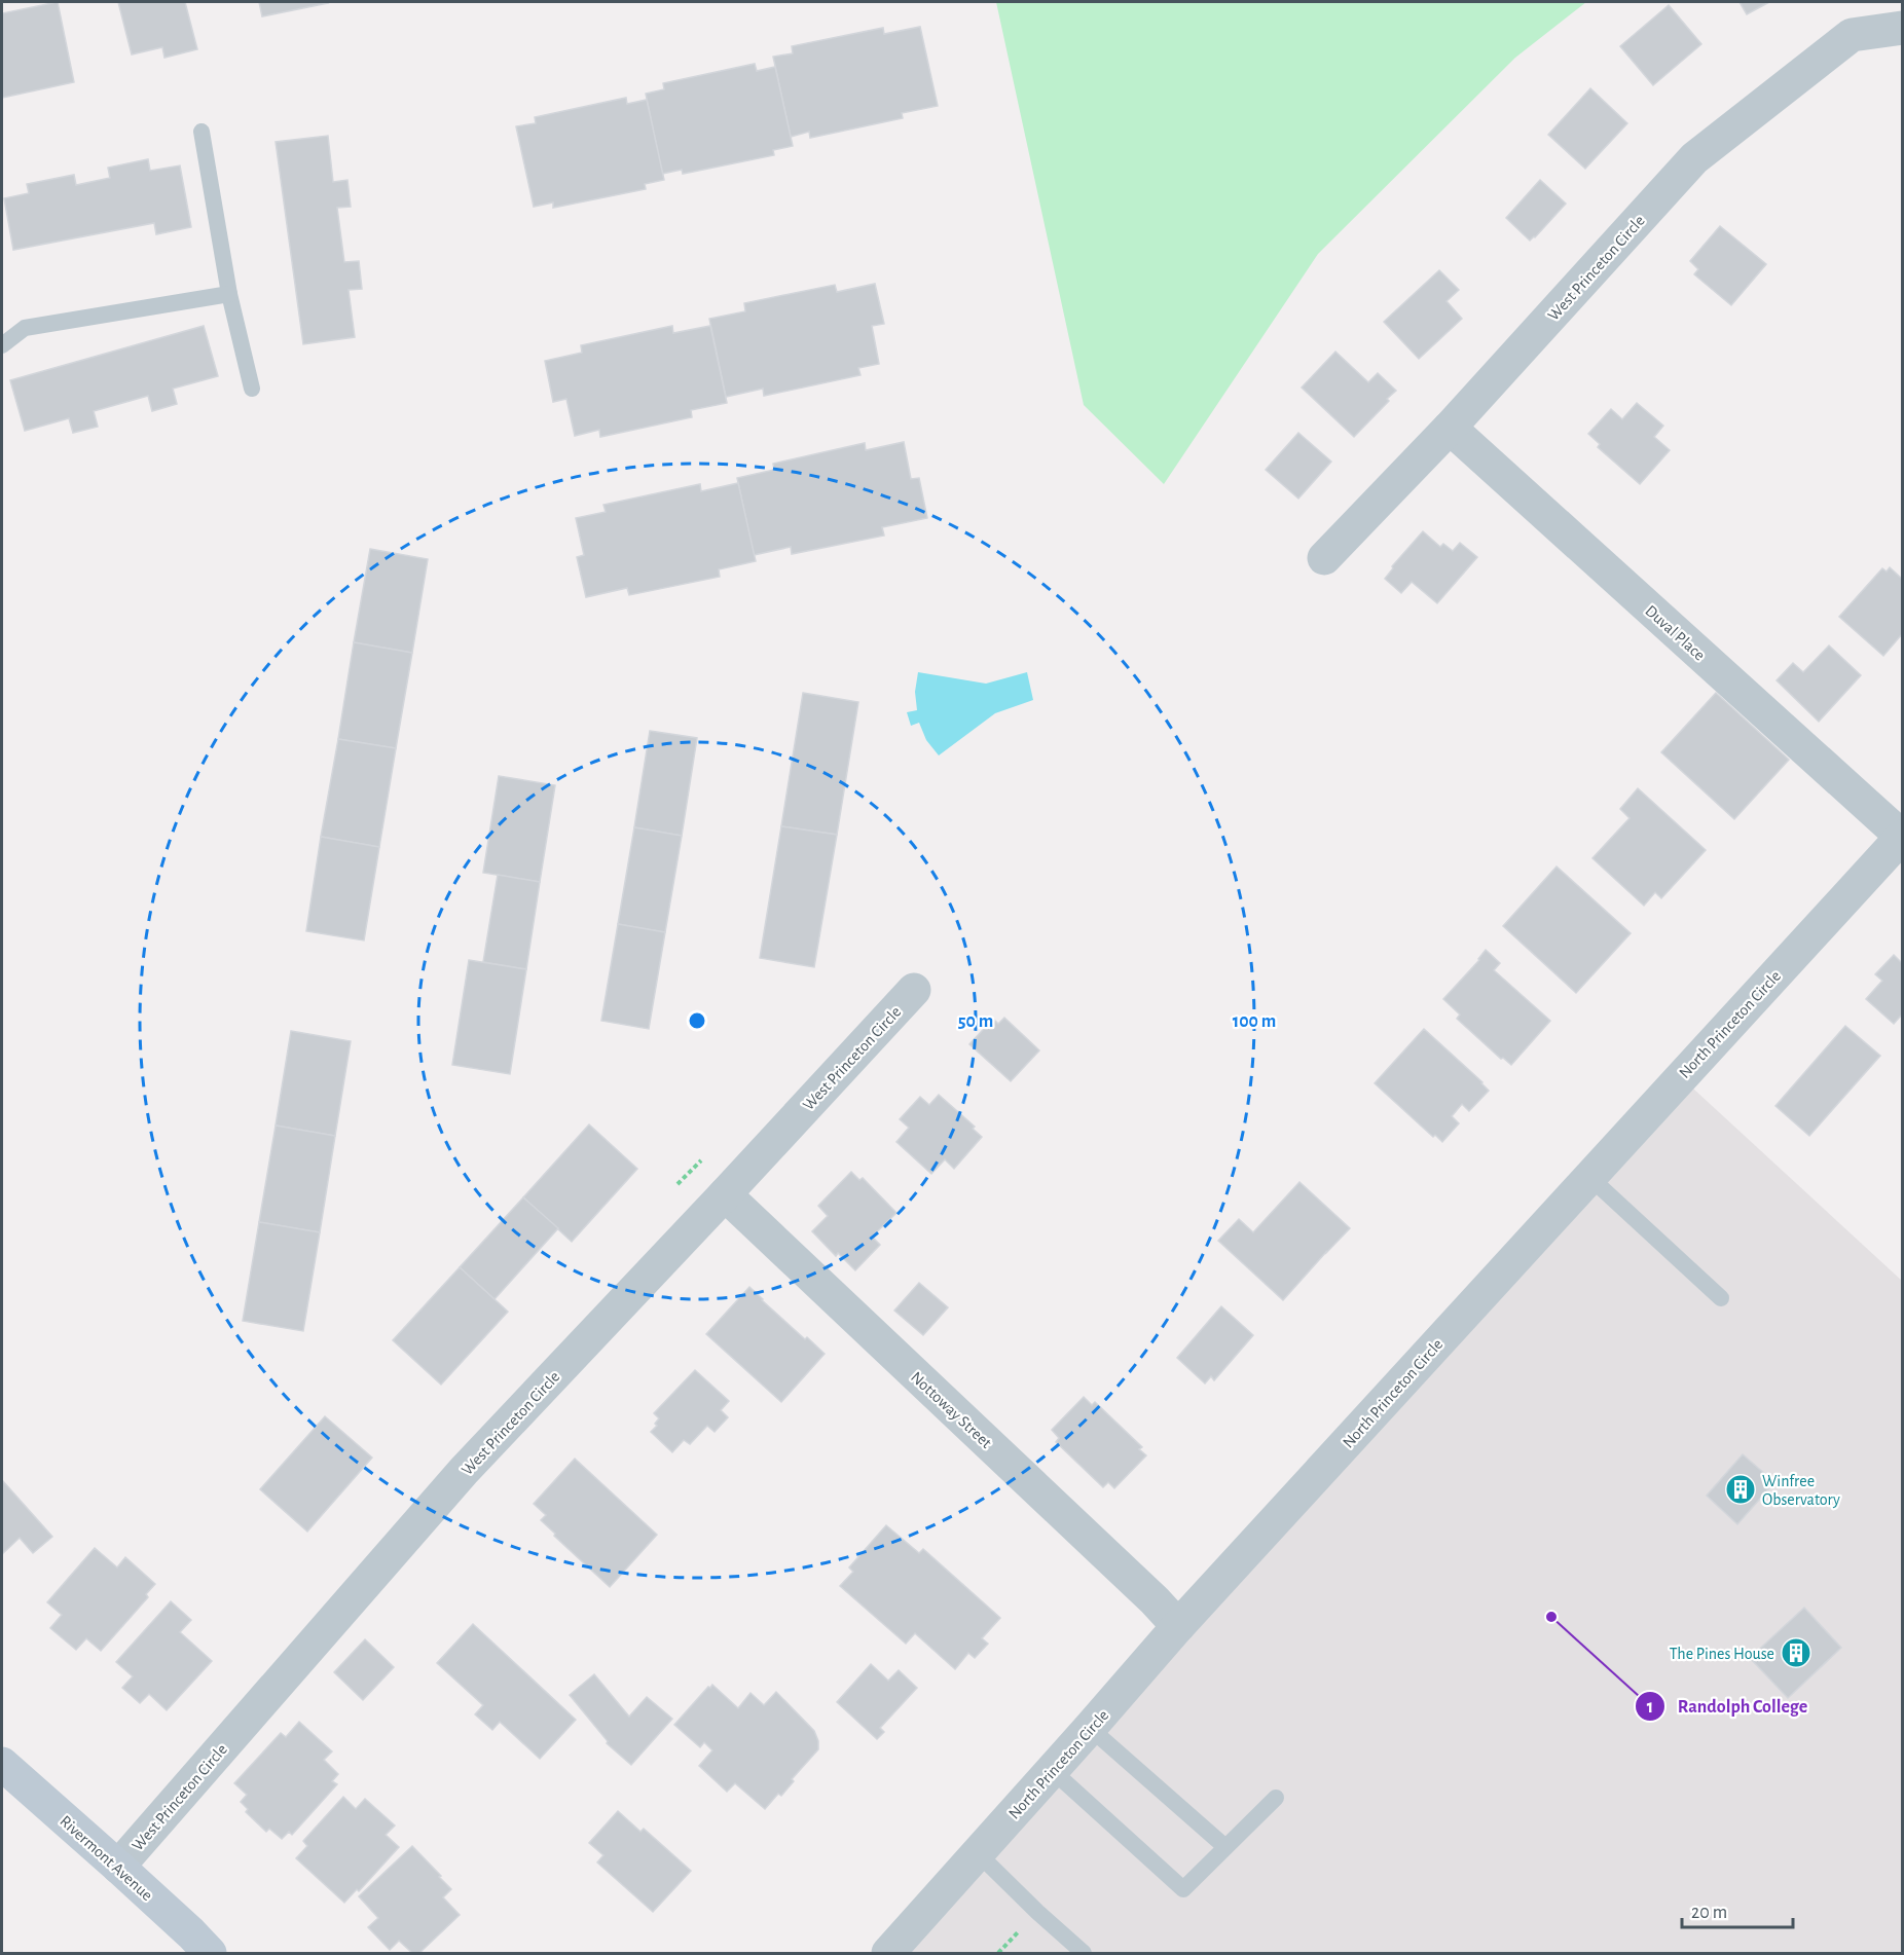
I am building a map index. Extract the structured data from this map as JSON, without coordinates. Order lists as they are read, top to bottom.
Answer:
{
  "streets": {
    "main road": ["Rivermont Avenue"],
    "street": [
      "West Princeton Circle",
      "Duval Place",
      "North Princeton Circle",
      "Nottoway Street"
    ]
  },
  "crossings": [
    ["West Princeton Circle", "Duval Place"],
    ["West Princeton Circle", "Nottoway Street"],
    ["West Princeton Circle", "Rivermont Avenue"],
    ["Duval Place", "North Princeton Circle"],
    ["North Princeton Circle", "Nottoway Street"]
  ],
  "places": {
    "building": ["Winfree Observatory", "The Pines House"],
    "other": ["Randolph College"]
  },
  "scale_bar": "20 m",
  "rings": ["50 m", "100 m"]
}
